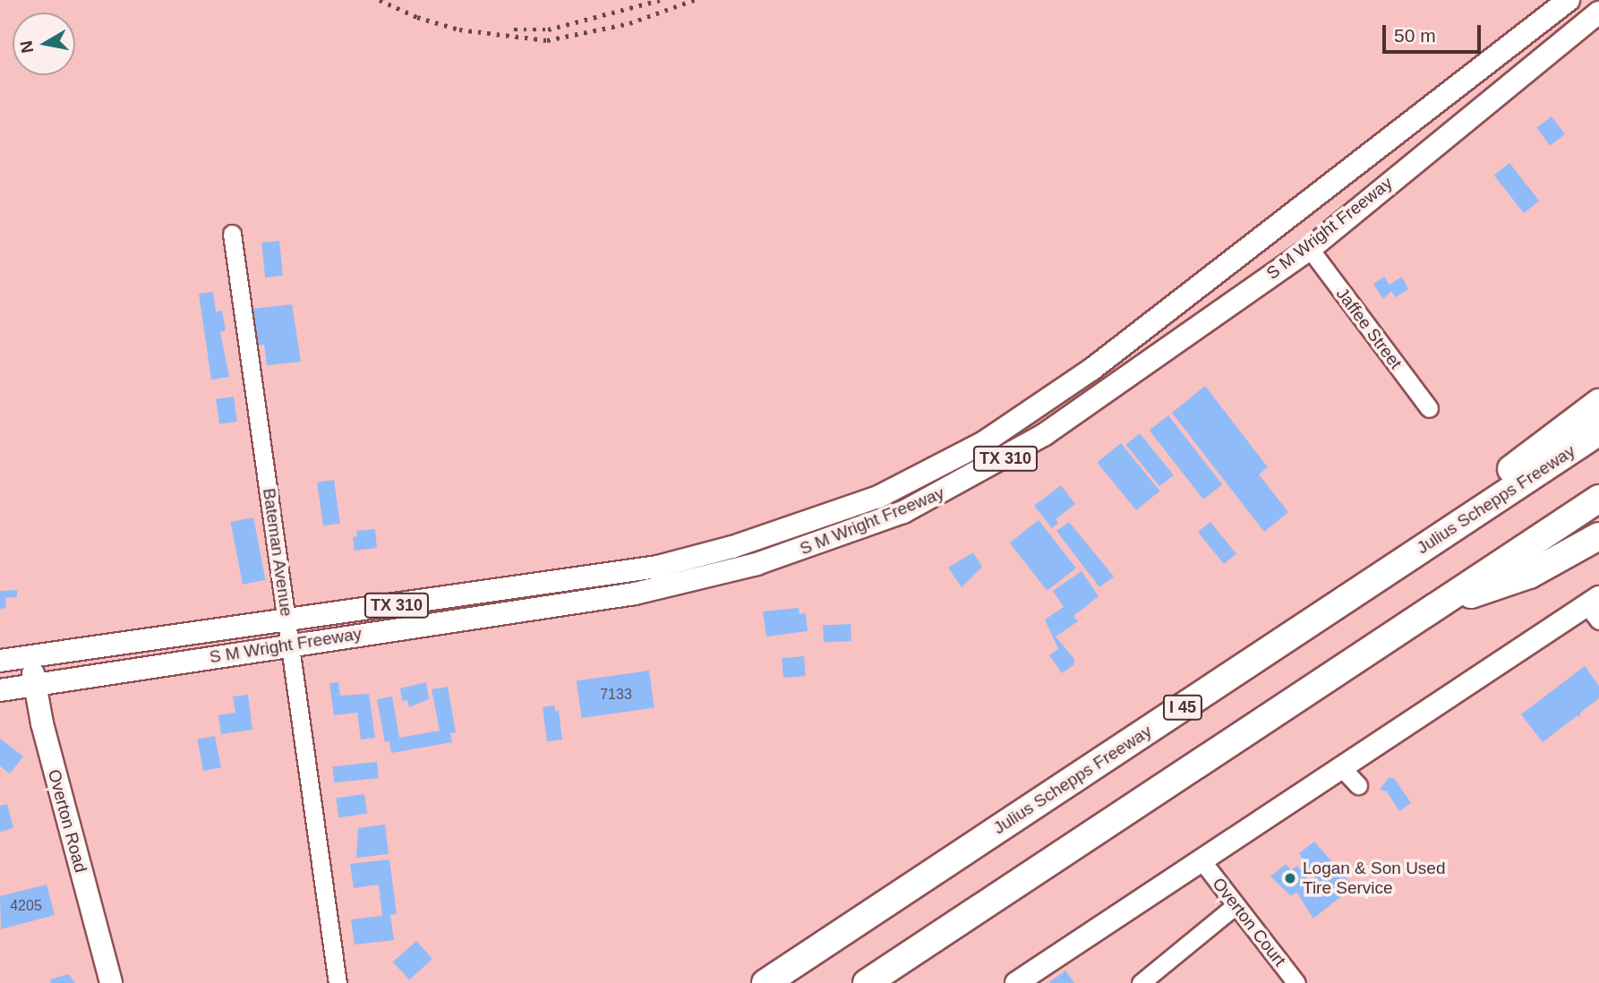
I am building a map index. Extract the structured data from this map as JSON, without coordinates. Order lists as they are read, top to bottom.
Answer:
{
  "streets": {
    "highway": ["Julius Schepps Freeway", "I 45"],
    "main road": ["S M Wright Freeway", "TX 310", "Overton Road"],
    "street": ["Jaffee Street", "Bateman Avenue", "Overton Court"]
  },
  "crossings": [
    ["S M Wright Freeway", "Jaffee Street"],
    ["S M Wright Freeway", "Bateman Avenue"],
    ["S M Wright Freeway", "Overton Road"]
  ],
  "places": ["Logan & Son Used Tire Service"],
  "house_numbers": ["7133", "4205"],
  "scale_bar": "50 m",
  "north": "left"
}
